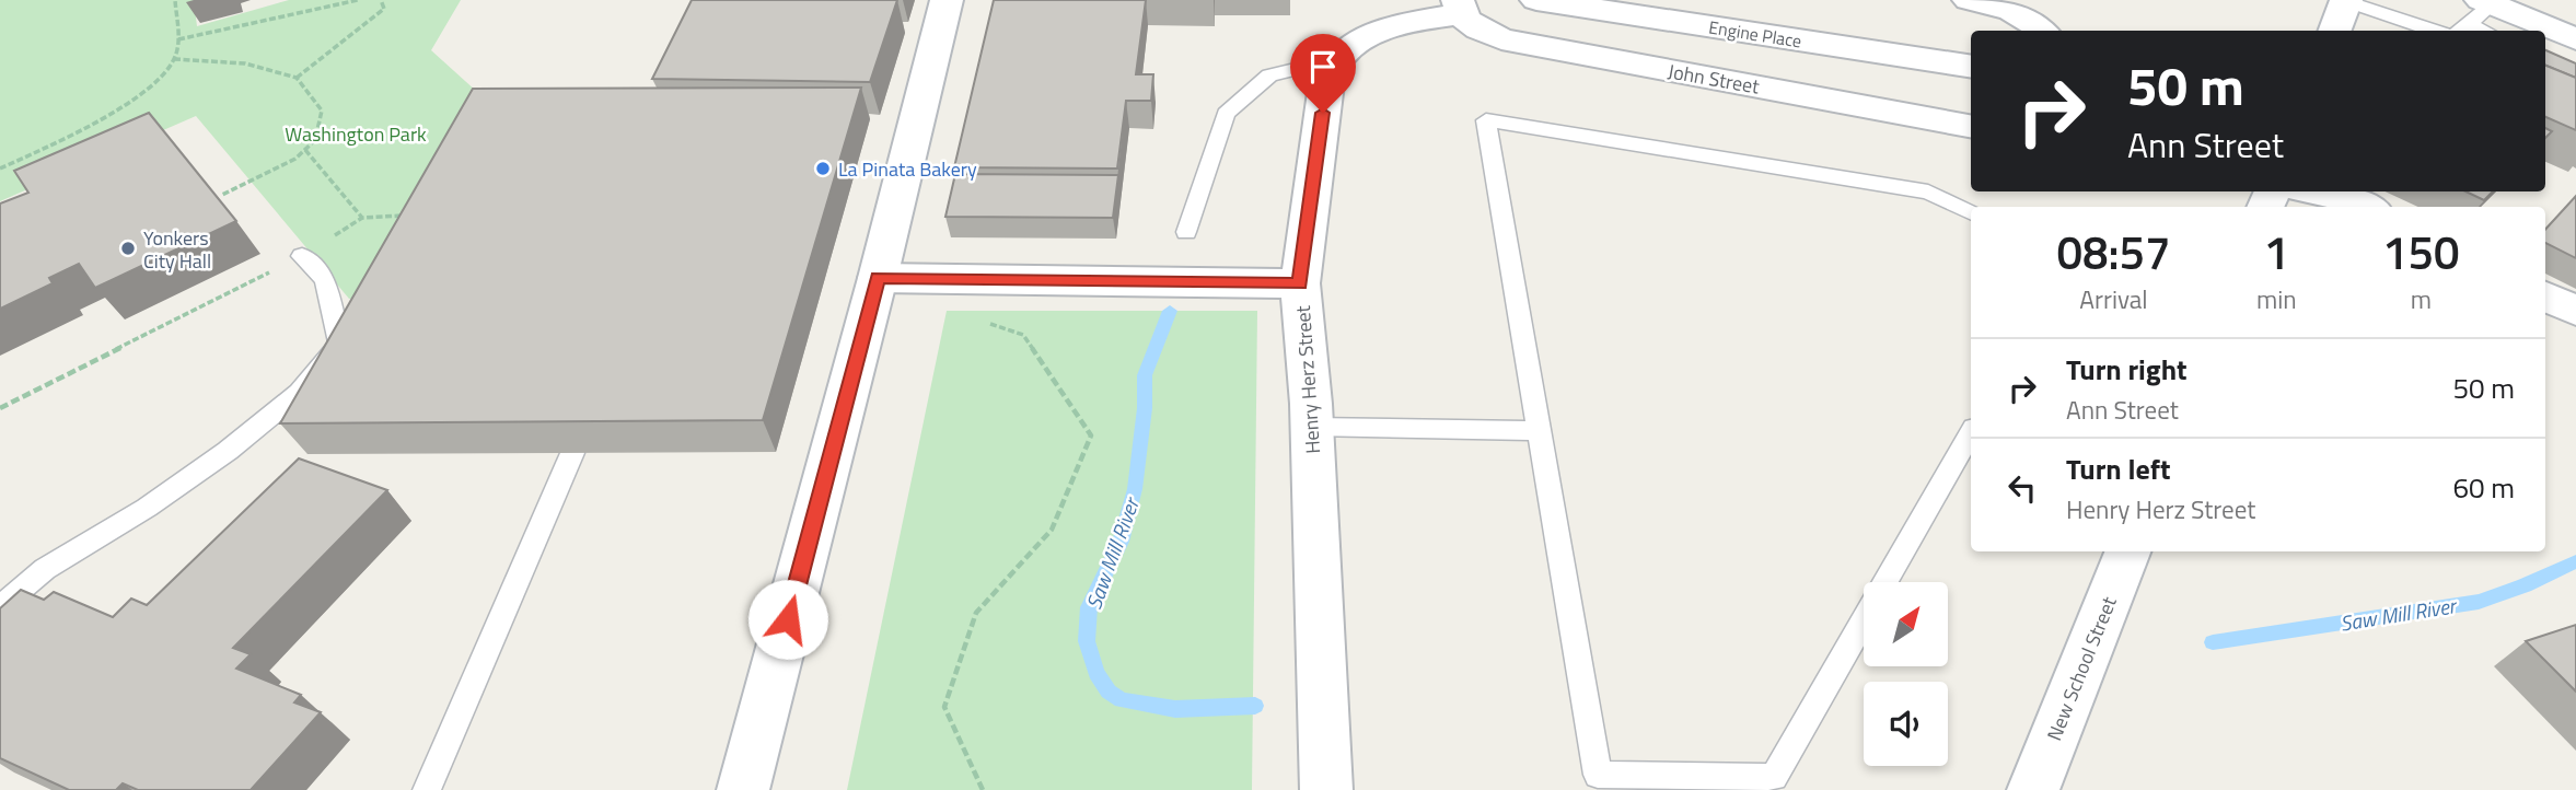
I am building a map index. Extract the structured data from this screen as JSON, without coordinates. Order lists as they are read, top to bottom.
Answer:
{
  "streets": {
    "street": [
      "Engine Place",
      "John Street",
      "Henry Herz Street",
      "New School Street"
    ]
  },
  "water": ["Saw Mill River"],
  "parks": ["Washington Park"],
  "places": ["La Pinata Bakery", "Yonkers City Hall"],
  "north": "top right",
  "page": {
    "turn": ["50 m", "Ann Street"],
    "eta": [
      "08:57",
      "Arrival",
      "1",
      "min",
      "150",
      "m"
    ],
    "list": [
      {
        "name": "Turn right",
        "note": "Ann Street",
        "value": "50 m"
      },
      {
        "name": "Turn left",
        "note": "Henry Herz Street",
        "value": "60 m"
      }
    ]
  }
}
